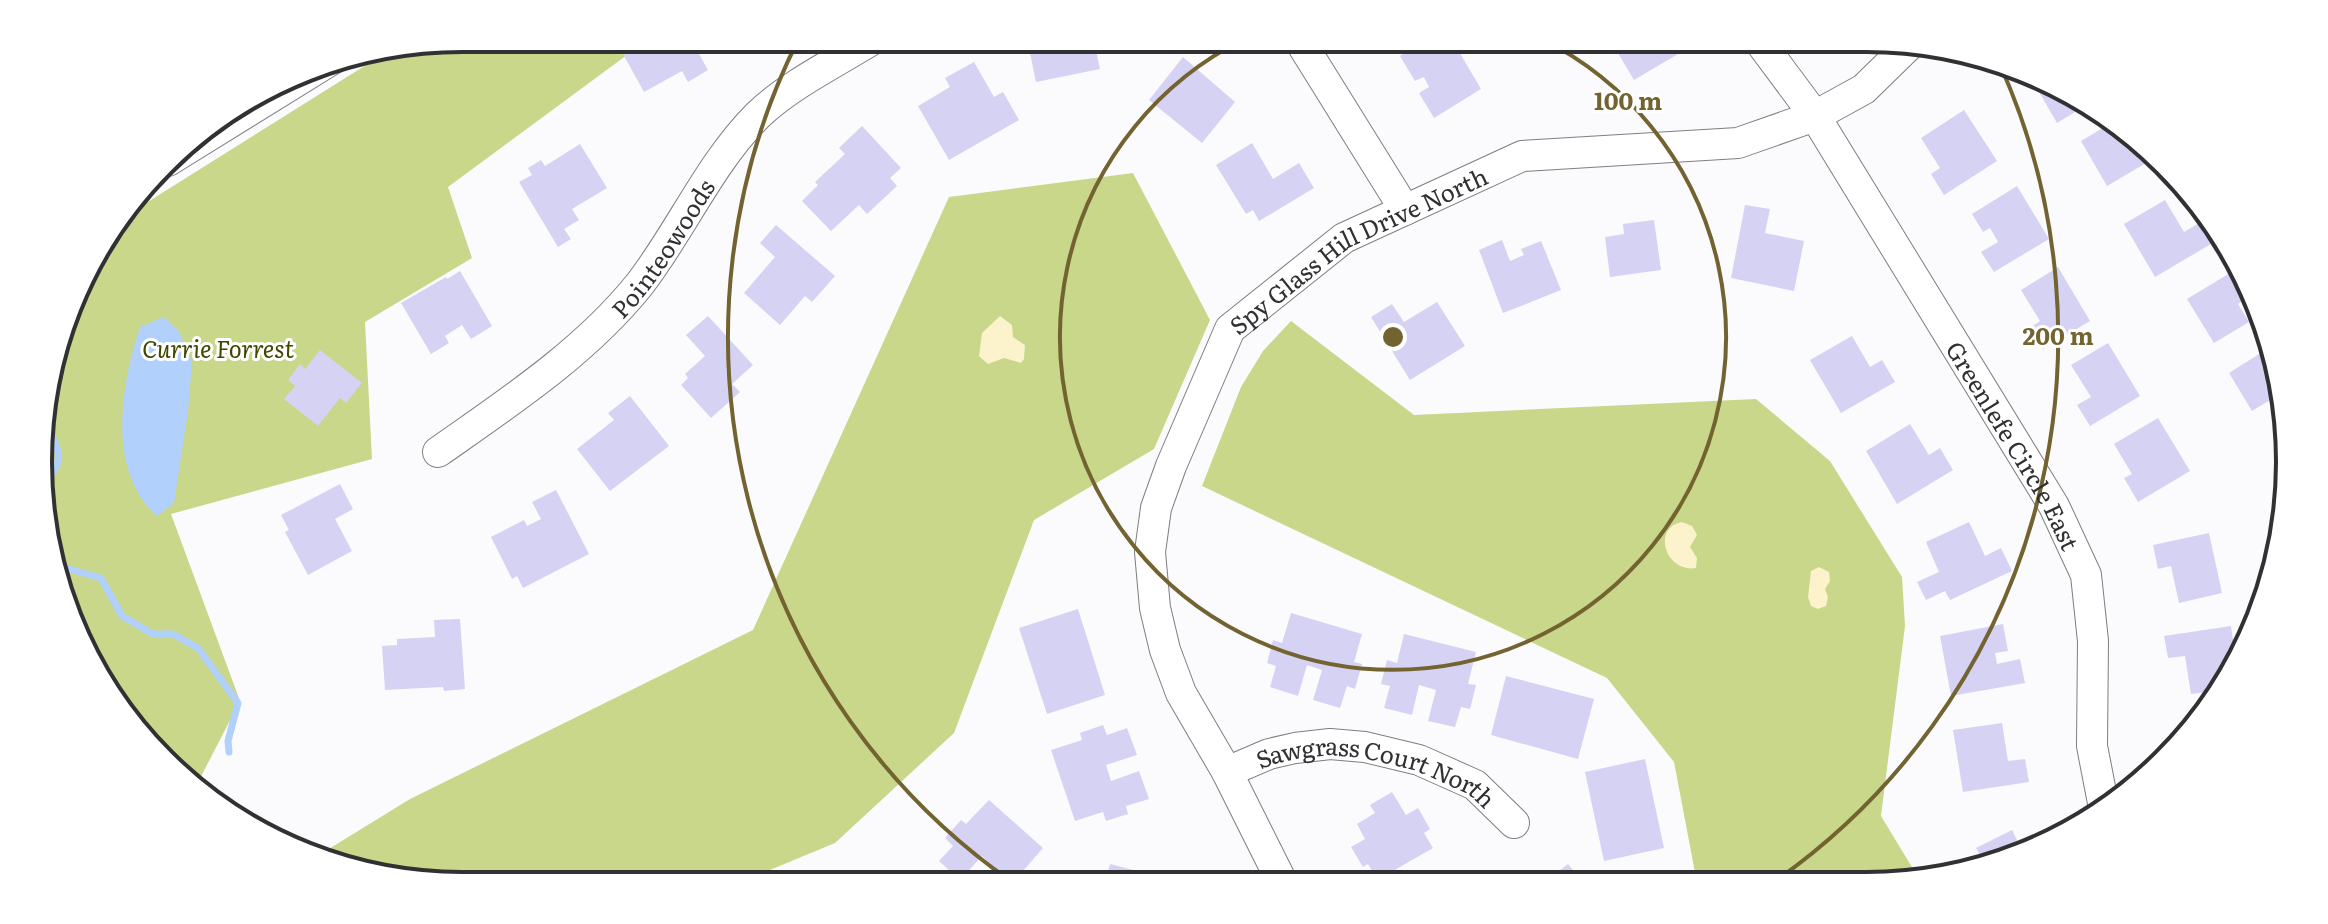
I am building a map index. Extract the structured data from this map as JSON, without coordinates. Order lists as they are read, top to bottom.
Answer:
{
  "streets": {
    "street": [
      "Pointeowoods",
      "Spy Glass Hill Drive North",
      "Greenlefe Circle East",
      "Sawgrass Court North"
    ]
  },
  "crossings": [
    ["Spy Glass Hill Drive North", "Greenlefe Circle East"],
    ["Spy Glass Hill Drive North", "Sawgrass Court North"]
  ],
  "parks": ["Currie Forrest"],
  "rings": ["100 m", "200 m"]
}
